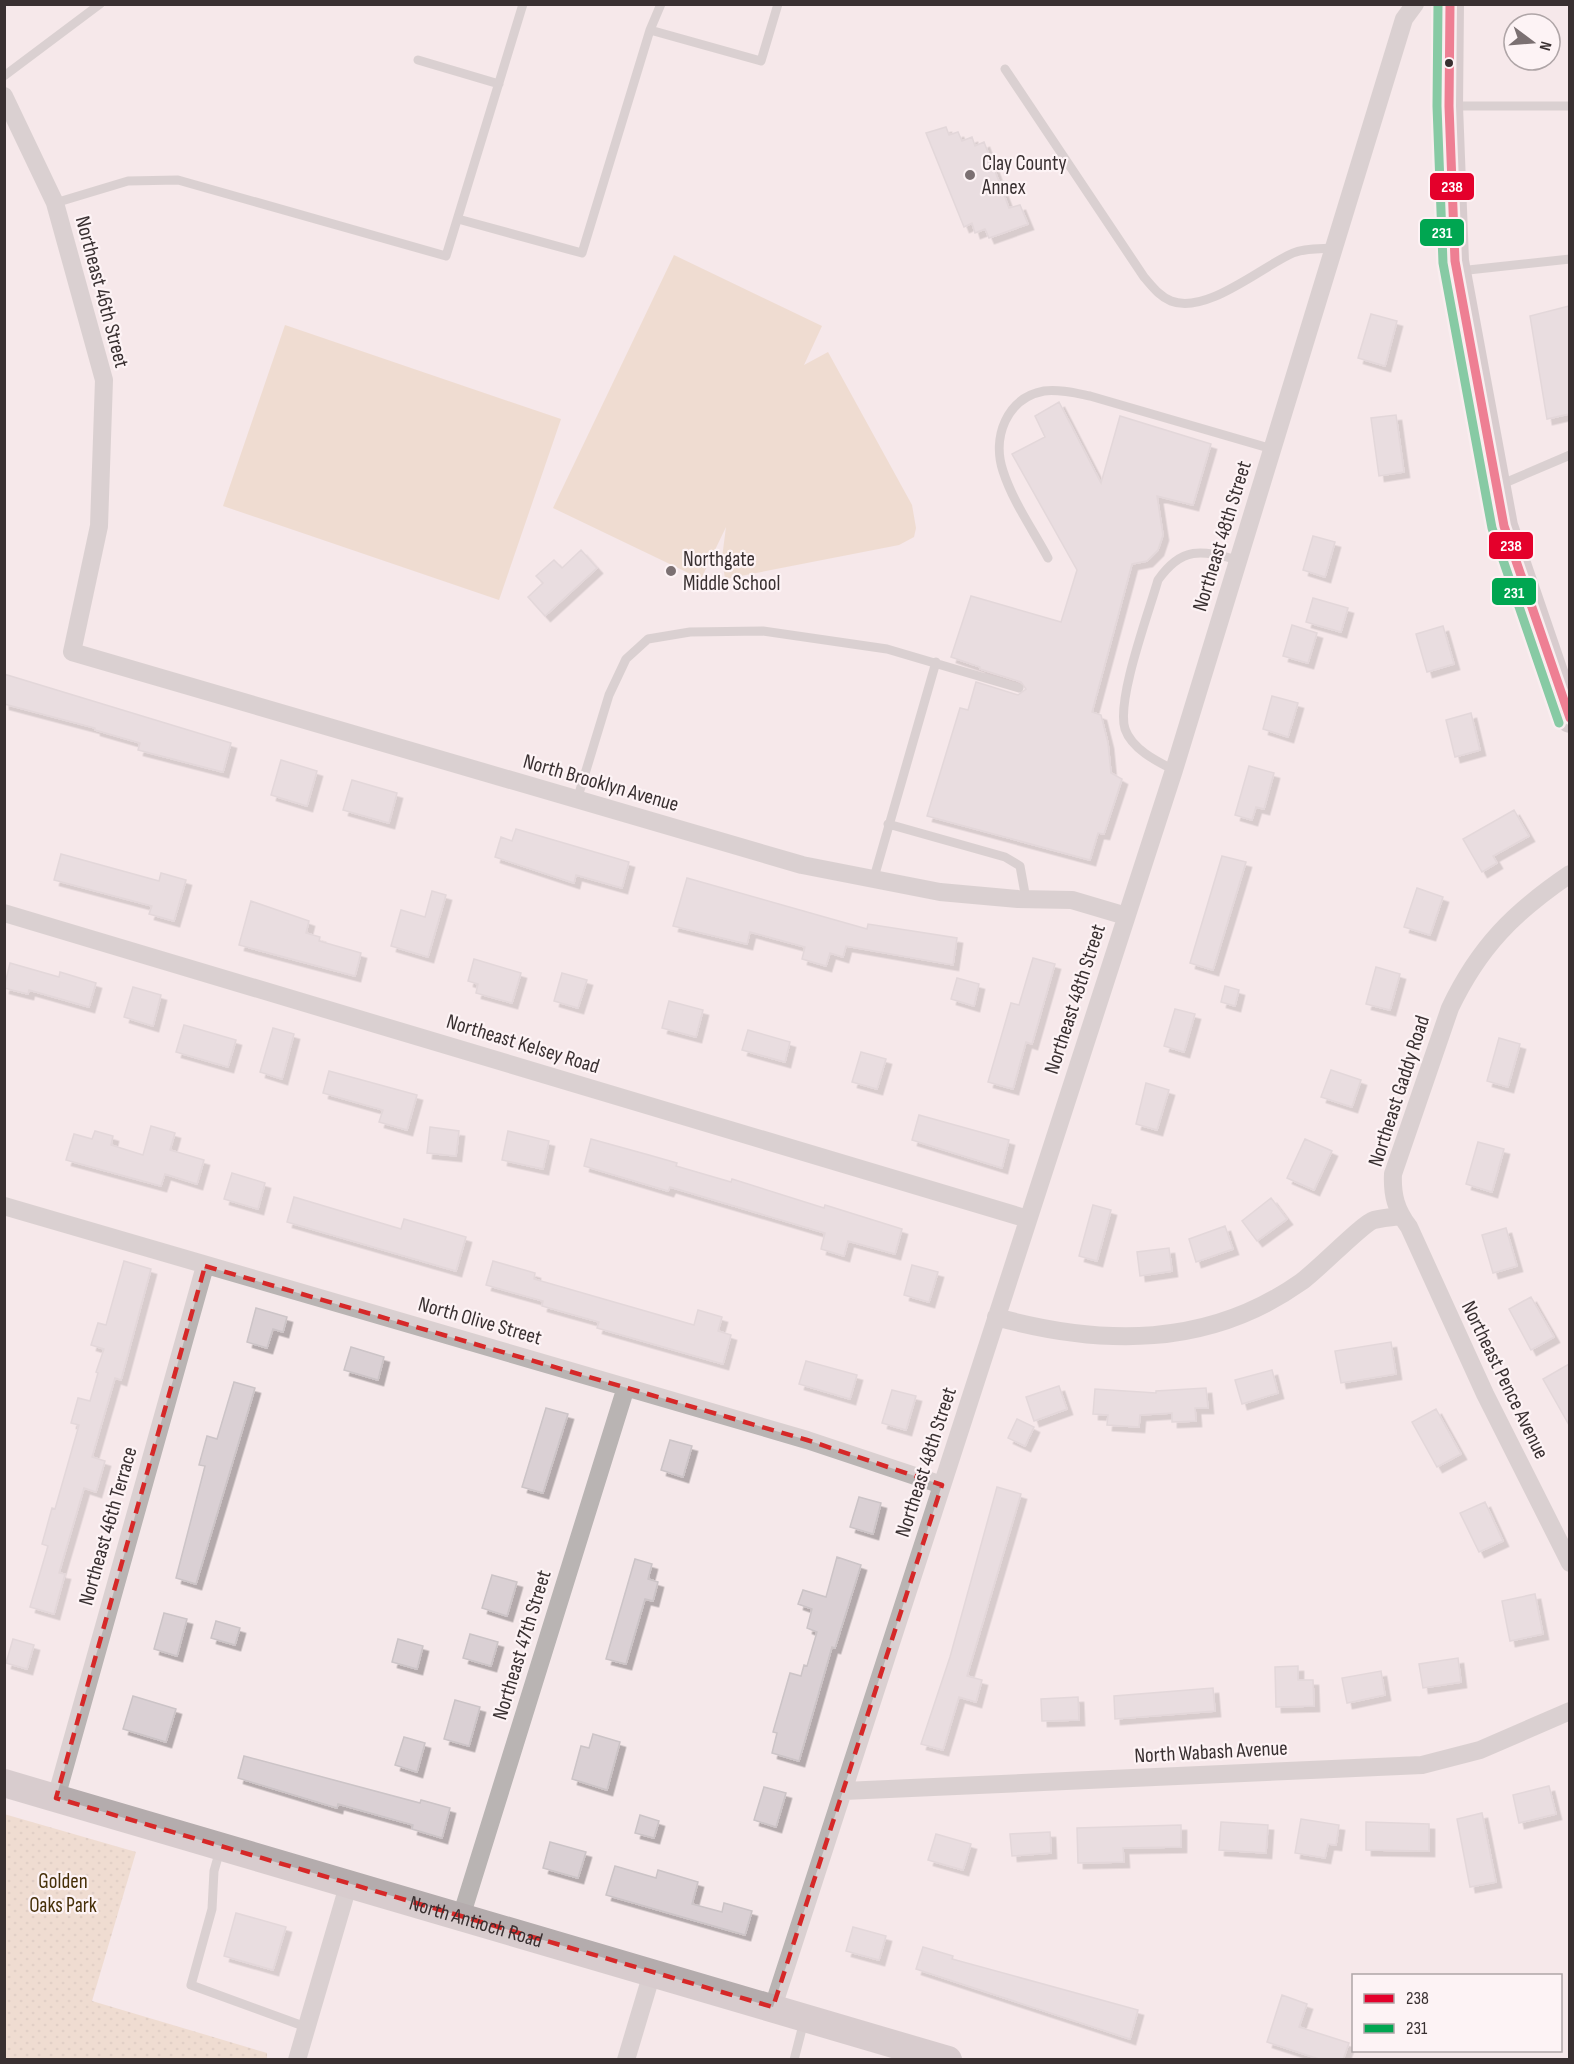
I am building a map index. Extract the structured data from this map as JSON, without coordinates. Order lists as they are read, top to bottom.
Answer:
{
  "streets": {
    "main road": ["North Antioch Road"],
    "street": [
      "Northeast 46th Street",
      "Northeast 48th Street",
      "North Brooklyn Avenue",
      "Northeast Kelsey Road",
      "Northeast Gaddy Road",
      "North Olive Street",
      "Northeast Pence Avenue",
      "Northeast 46th Terrace",
      "Northeast 47th Street",
      "North Wabash Avenue"
    ]
  },
  "crossings": [
    ["Northeast 46th Street", "North Brooklyn Avenue"],
    ["Northeast 48th Street", "North Brooklyn Avenue"],
    ["Northeast 48th Street", "Northeast Kelsey Road"],
    ["Northeast 48th Street", "North Olive Street"],
    ["Northeast 48th Street", "North Wabash Avenue"],
    ["Northeast 48th Street", "North Antioch Road"],
    ["Northeast Gaddy Road", "Northeast Pence Avenue"],
    ["North Olive Street", "Northeast 46th Terrace"],
    ["North Olive Street", "Northeast 47th Street"],
    ["Northeast 46th Terrace", "North Antioch Road"],
    ["Northeast 47th Street", "North Antioch Road"]
  ],
  "parks": ["Golden Oaks Park"],
  "places": ["Clay County Annex", "Northgate Middle School"],
  "lines": ["transit line 238", "transit line 231"],
  "legend": ["238", "231"],
  "north": "right"
}
